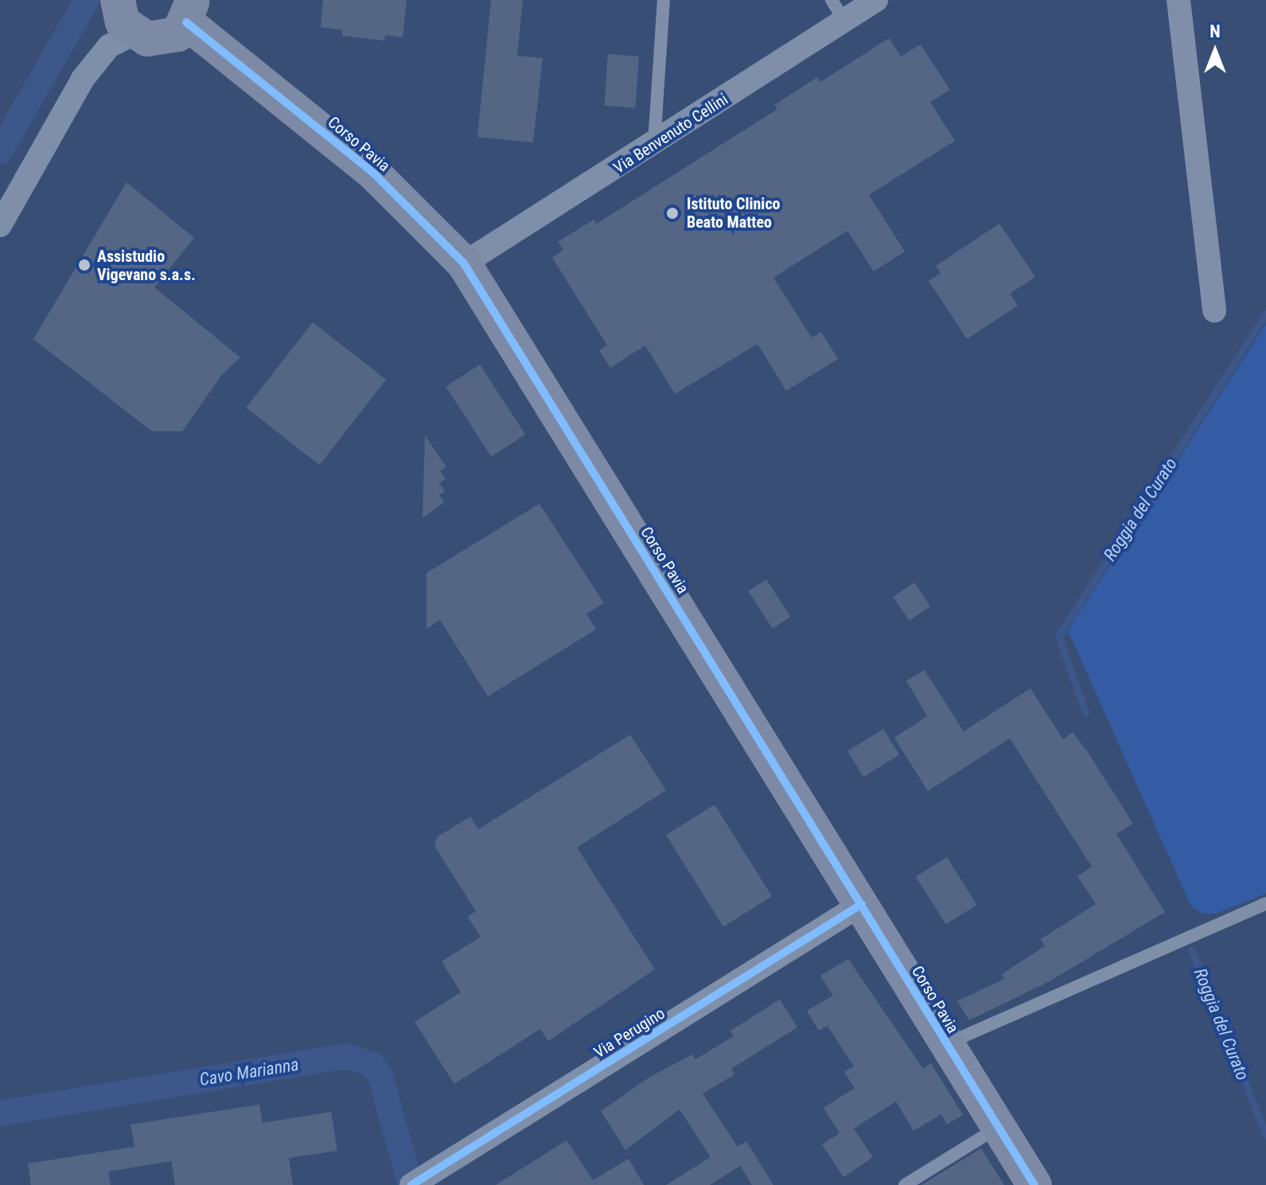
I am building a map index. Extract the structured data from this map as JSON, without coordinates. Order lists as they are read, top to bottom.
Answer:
{
  "streets": {
    "street": ["Via Benvenuto Cellini", "Corso Pavia", "Via Perugino"]
  },
  "crossings": [
    ["Via Benvenuto Cellini", "Corso Pavia"],
    ["Corso Pavia", "Via Perugino"]
  ],
  "water": ["Roggia del Curato", "Cavo Marianna"],
  "places": ["Istituto Clinico Beato Matteo", "Assistudio Vigevano s.a.s."],
  "north": "top"
}
